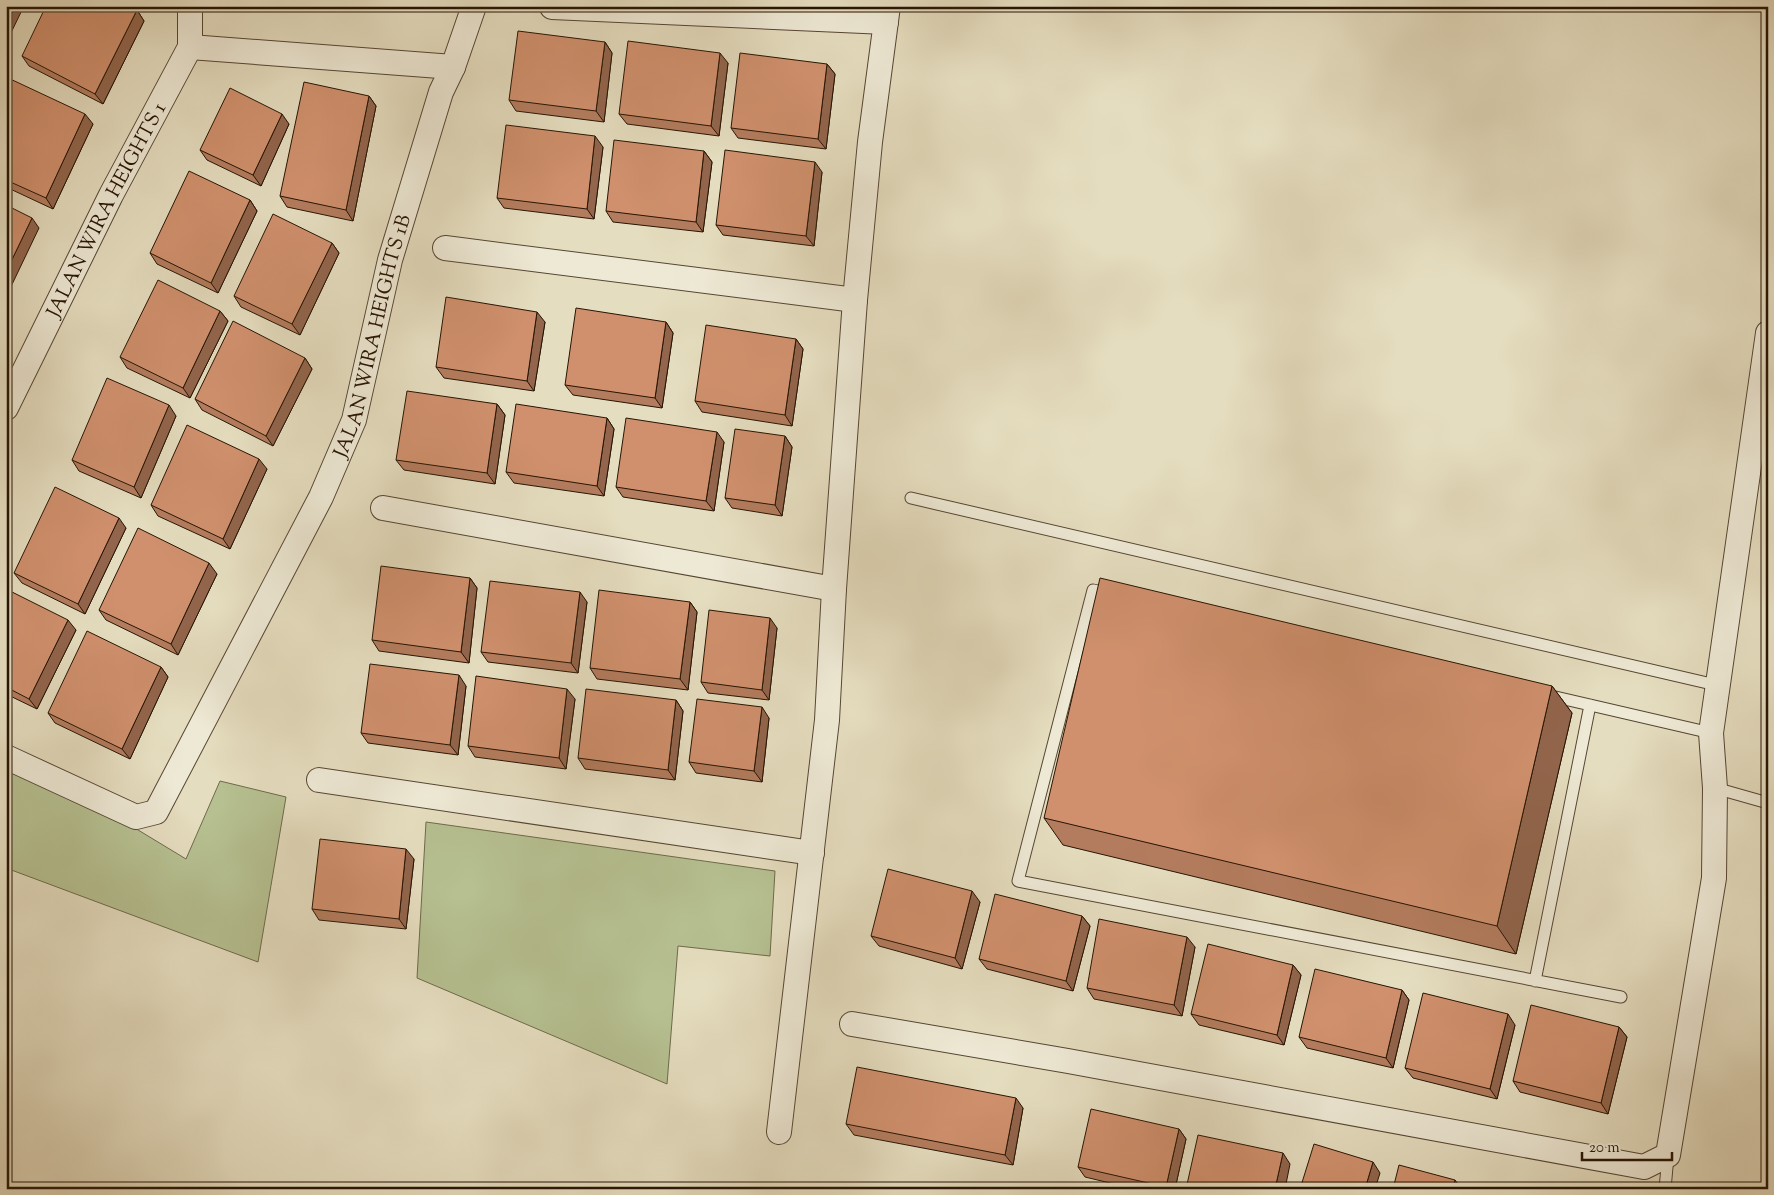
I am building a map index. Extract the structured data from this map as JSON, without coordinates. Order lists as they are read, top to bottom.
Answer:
{
  "streets": {
    "street": ["JALAN WIRA HEIGHTS 1", "JALAN WIRA HEIGHTS 1B"]
  },
  "scale_bar": "20 m"
}
